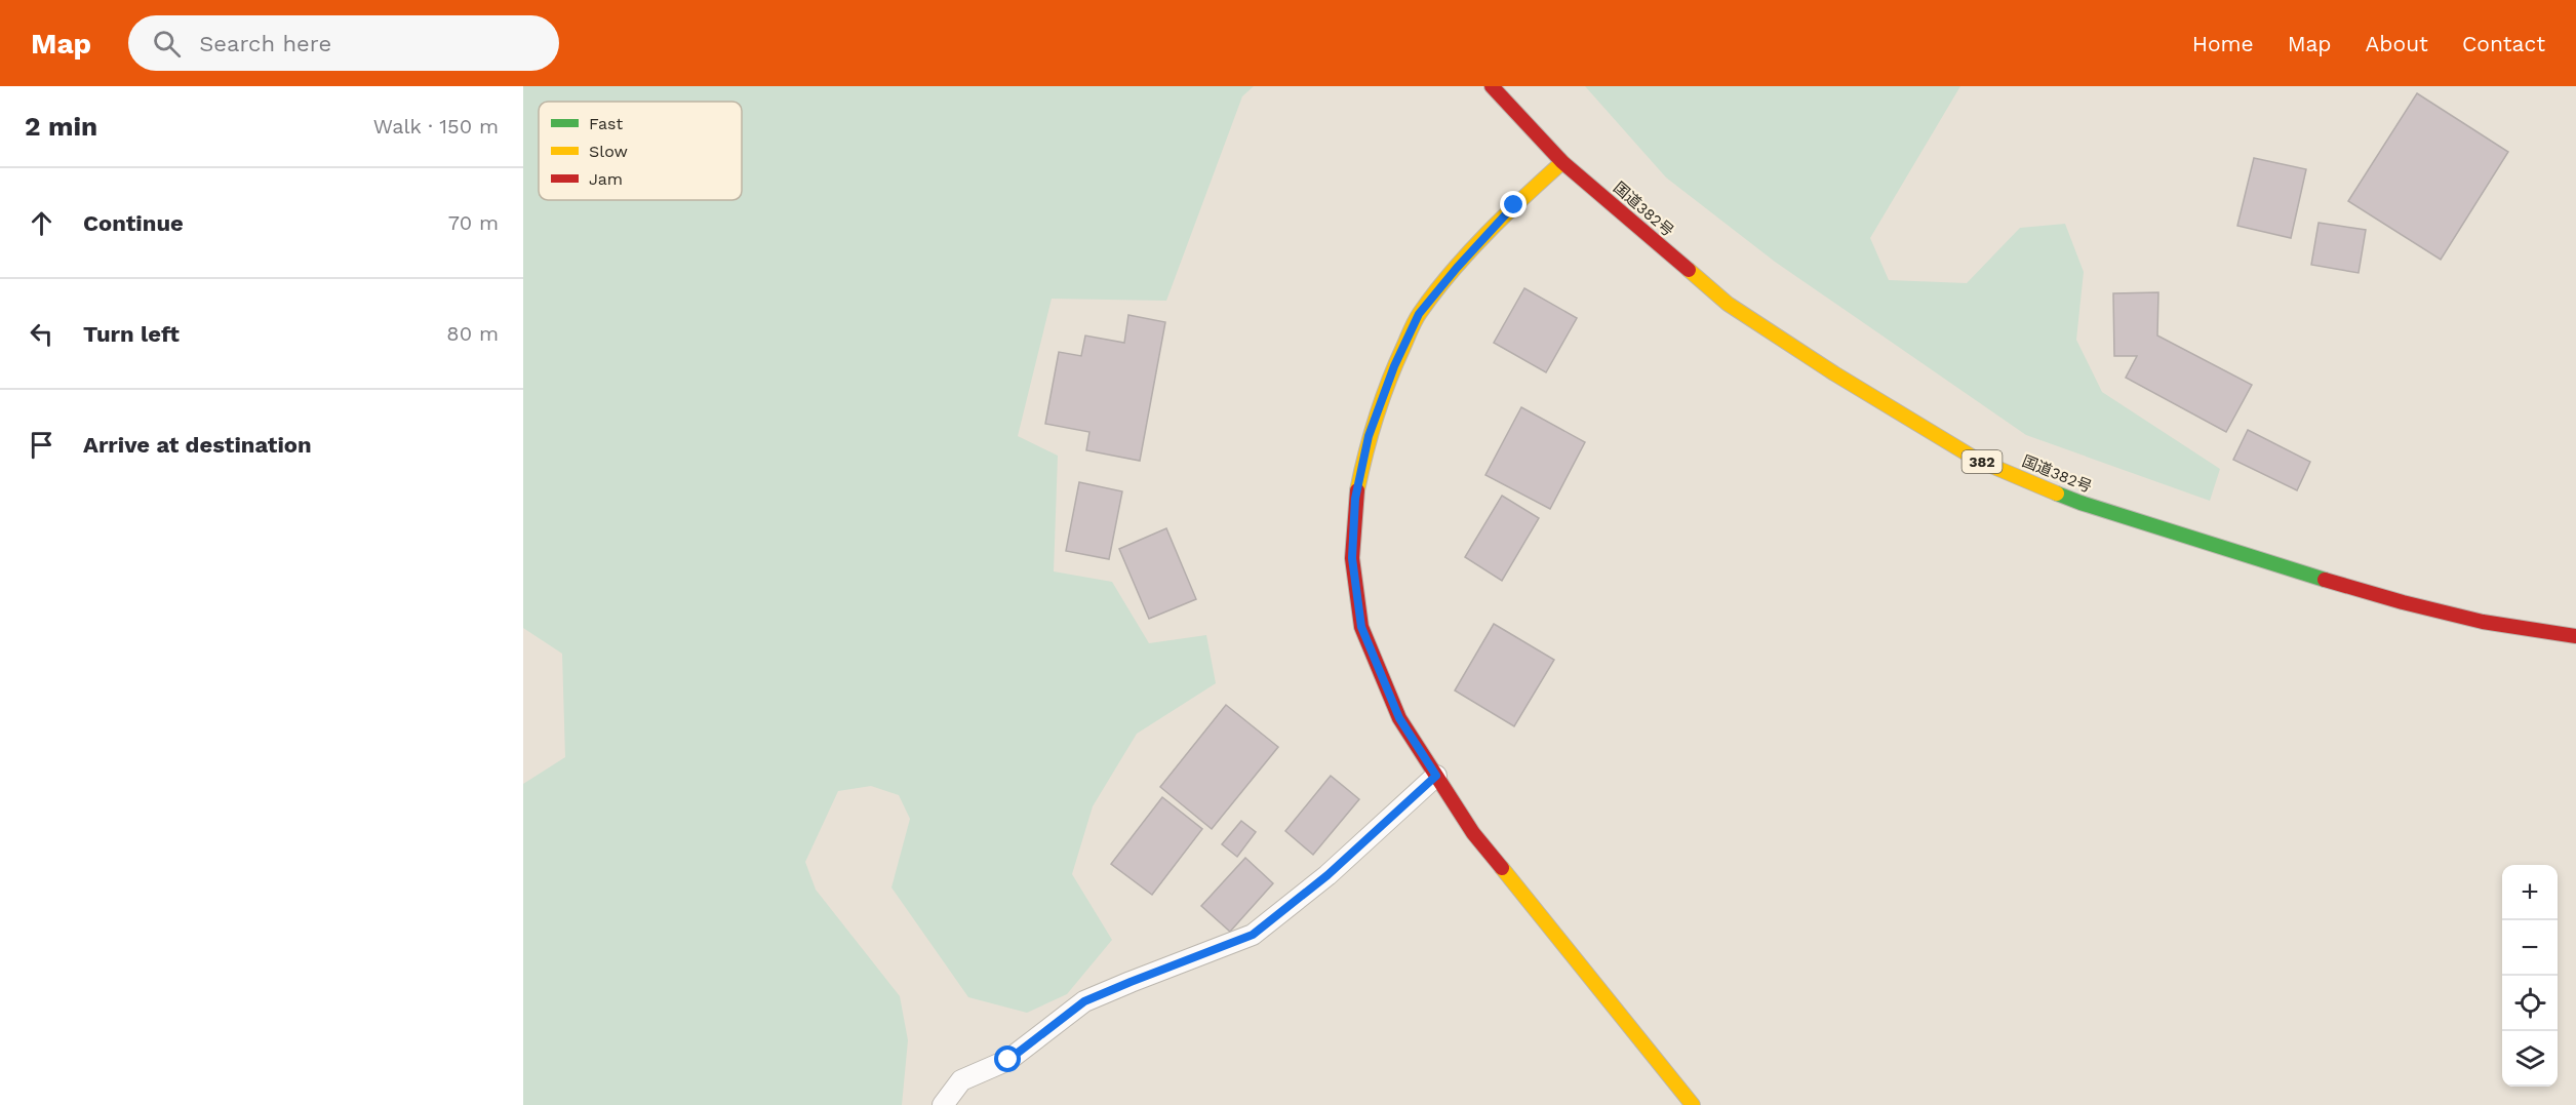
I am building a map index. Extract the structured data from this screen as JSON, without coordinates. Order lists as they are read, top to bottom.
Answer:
{
  "streets": {
    "main road": ["国道382号", "382"]
  },
  "legend": ["Fast", "Slow", "Jam"],
  "page": {
    "header": "Map",
    "search": "Search here",
    "nav": [
      "Home",
      "Map",
      "About",
      "Contact"
    ],
    "heading": ["2 min", "Walk · 150 m"],
    "list": [
      ["Continue", "70 m"],
      ["Turn left", "80 m"],
      "Arrive at destination"
    ],
    "map_buttons": ["+", "−"]
  }
}
